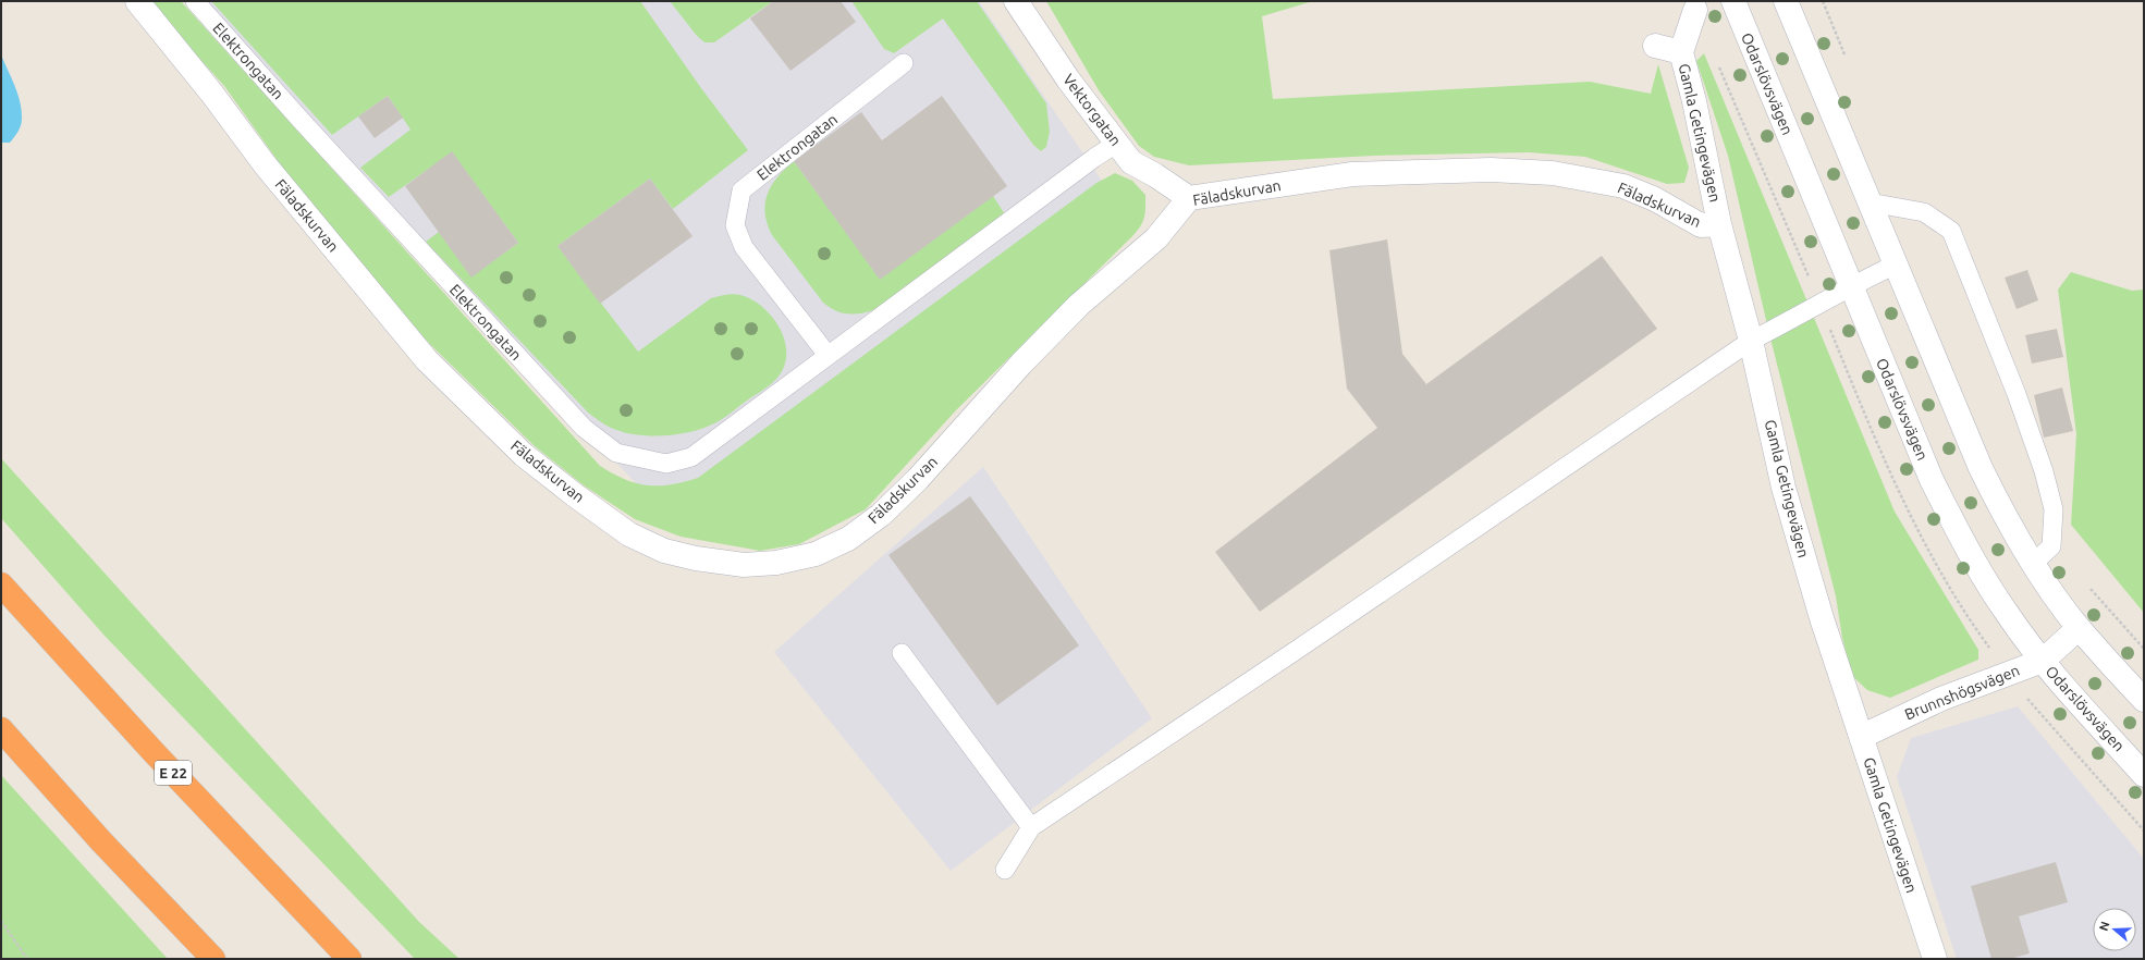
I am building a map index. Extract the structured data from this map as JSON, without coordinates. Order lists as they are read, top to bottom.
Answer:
{
  "streets": {
    "highway": ["E 22"],
    "street": [
      "Odarslövsvägen",
      "Vektorgatan",
      "Gamla Getingevägen",
      "Fäladskurvan",
      "Brunnshögsvägen"
    ],
    "lane": ["Elektrongatan"]
  },
  "crossings": [
    ["Elektrongatan", "Vektorgatan"],
    ["Odarslövsvägen", "Brunnshögsvägen"],
    ["Vektorgatan", "Fäladskurvan"],
    ["Gamla Getingevägen", "Fäladskurvan"],
    ["Gamla Getingevägen", "Brunnshögsvägen"]
  ],
  "north": "left"
}
